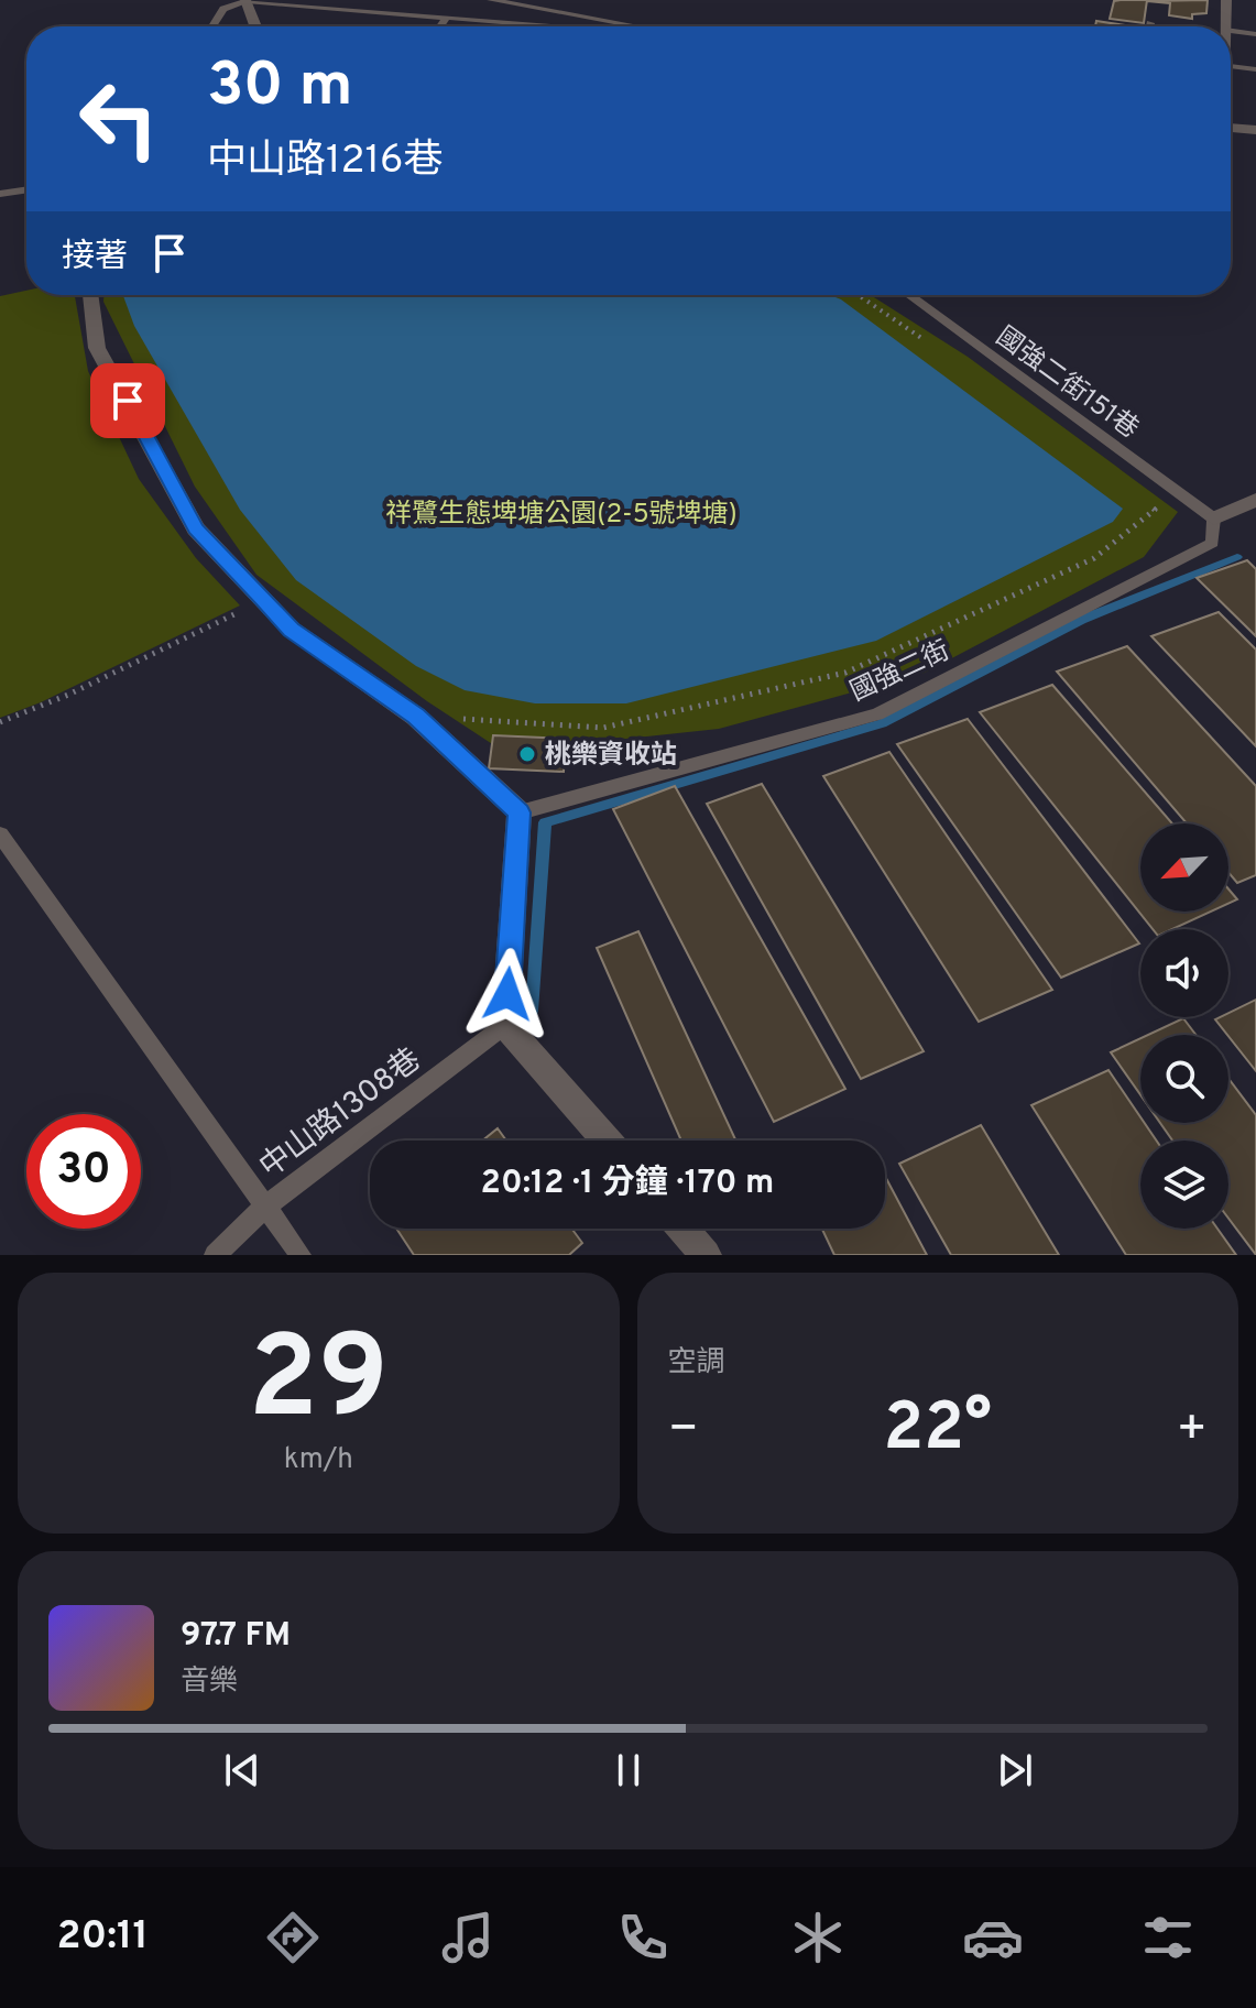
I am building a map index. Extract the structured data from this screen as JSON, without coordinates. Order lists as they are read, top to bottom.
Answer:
{
  "streets": {
    "lane": ["國強二街151巷", "國強二街", "中山路1308巷"]
  },
  "crossings": [
    ["國強二街151巷", "國強二街"]
  ],
  "parks": ["祥鷺生態埤塘公園(2-5號埤塘)"],
  "places": ["桃樂資收站"],
  "north": "bottom left",
  "page": {
    "turn": ["30 m", "中山路1216巷"],
    "then": "接著",
    "limit": "30",
    "trip": "20:12 · 1 分鐘 · 170 m",
    "tile": [
      ["29", "km/h"],
      "空調"
    ],
    "heat": ["−", "22°", "+"],
    "song": ["97.7 FM", "音樂"],
    "tabs": "20:11"
  }
}
